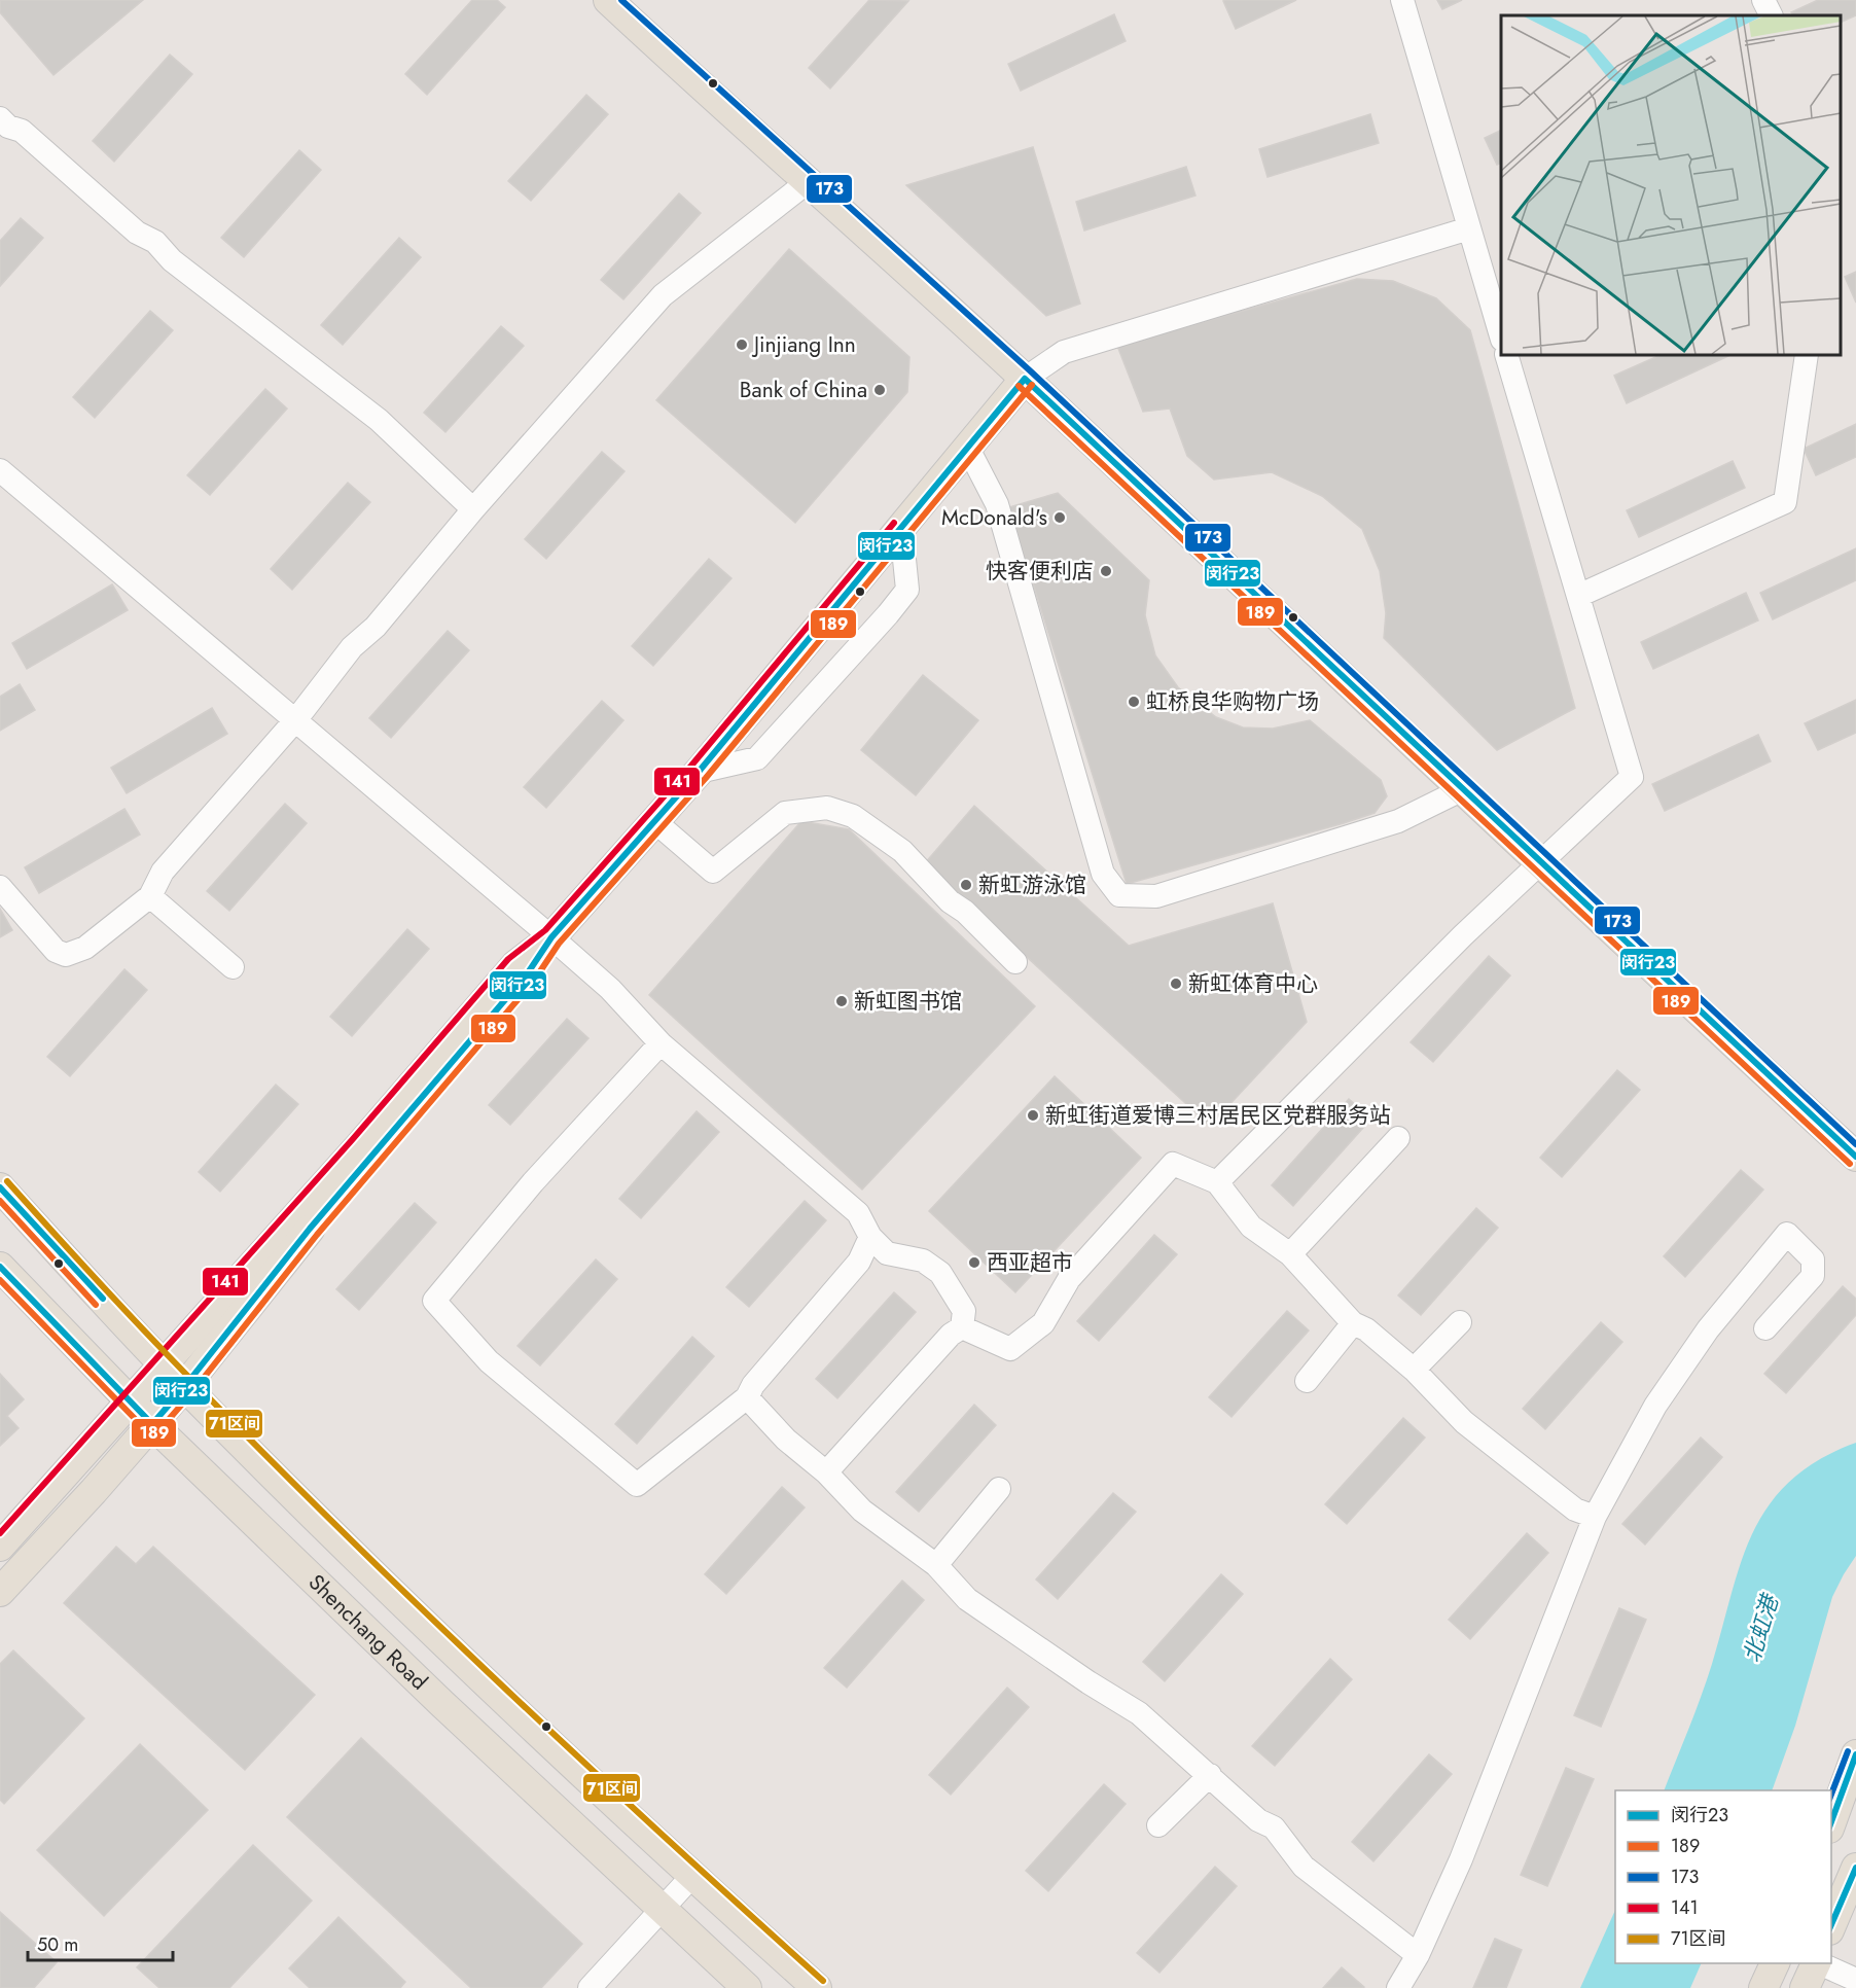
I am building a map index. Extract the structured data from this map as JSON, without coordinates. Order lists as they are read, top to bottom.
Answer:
{
  "streets": {
    "main road": ["Shenchang Road"]
  },
  "water": ["北虹港"],
  "places": [
    "Jinjiang Inn",
    "Bank of China",
    "McDonald's",
    "快客便利店",
    "虹桥良华购物广场",
    "新虹游泳馆",
    "新虹体育中心",
    "新虹图书馆",
    "新虹街道爱博三村居民区党群服务站",
    "西亚超市"
  ],
  "lines": [
    "transit line 173",
    "transit line 闵行23",
    "transit line 189",
    "transit line 141",
    "transit line 71区间"
  ],
  "legend": [
    "闵行23",
    "189",
    "173",
    "141",
    "71区间"
  ],
  "scale_bar": "50 m"
}
